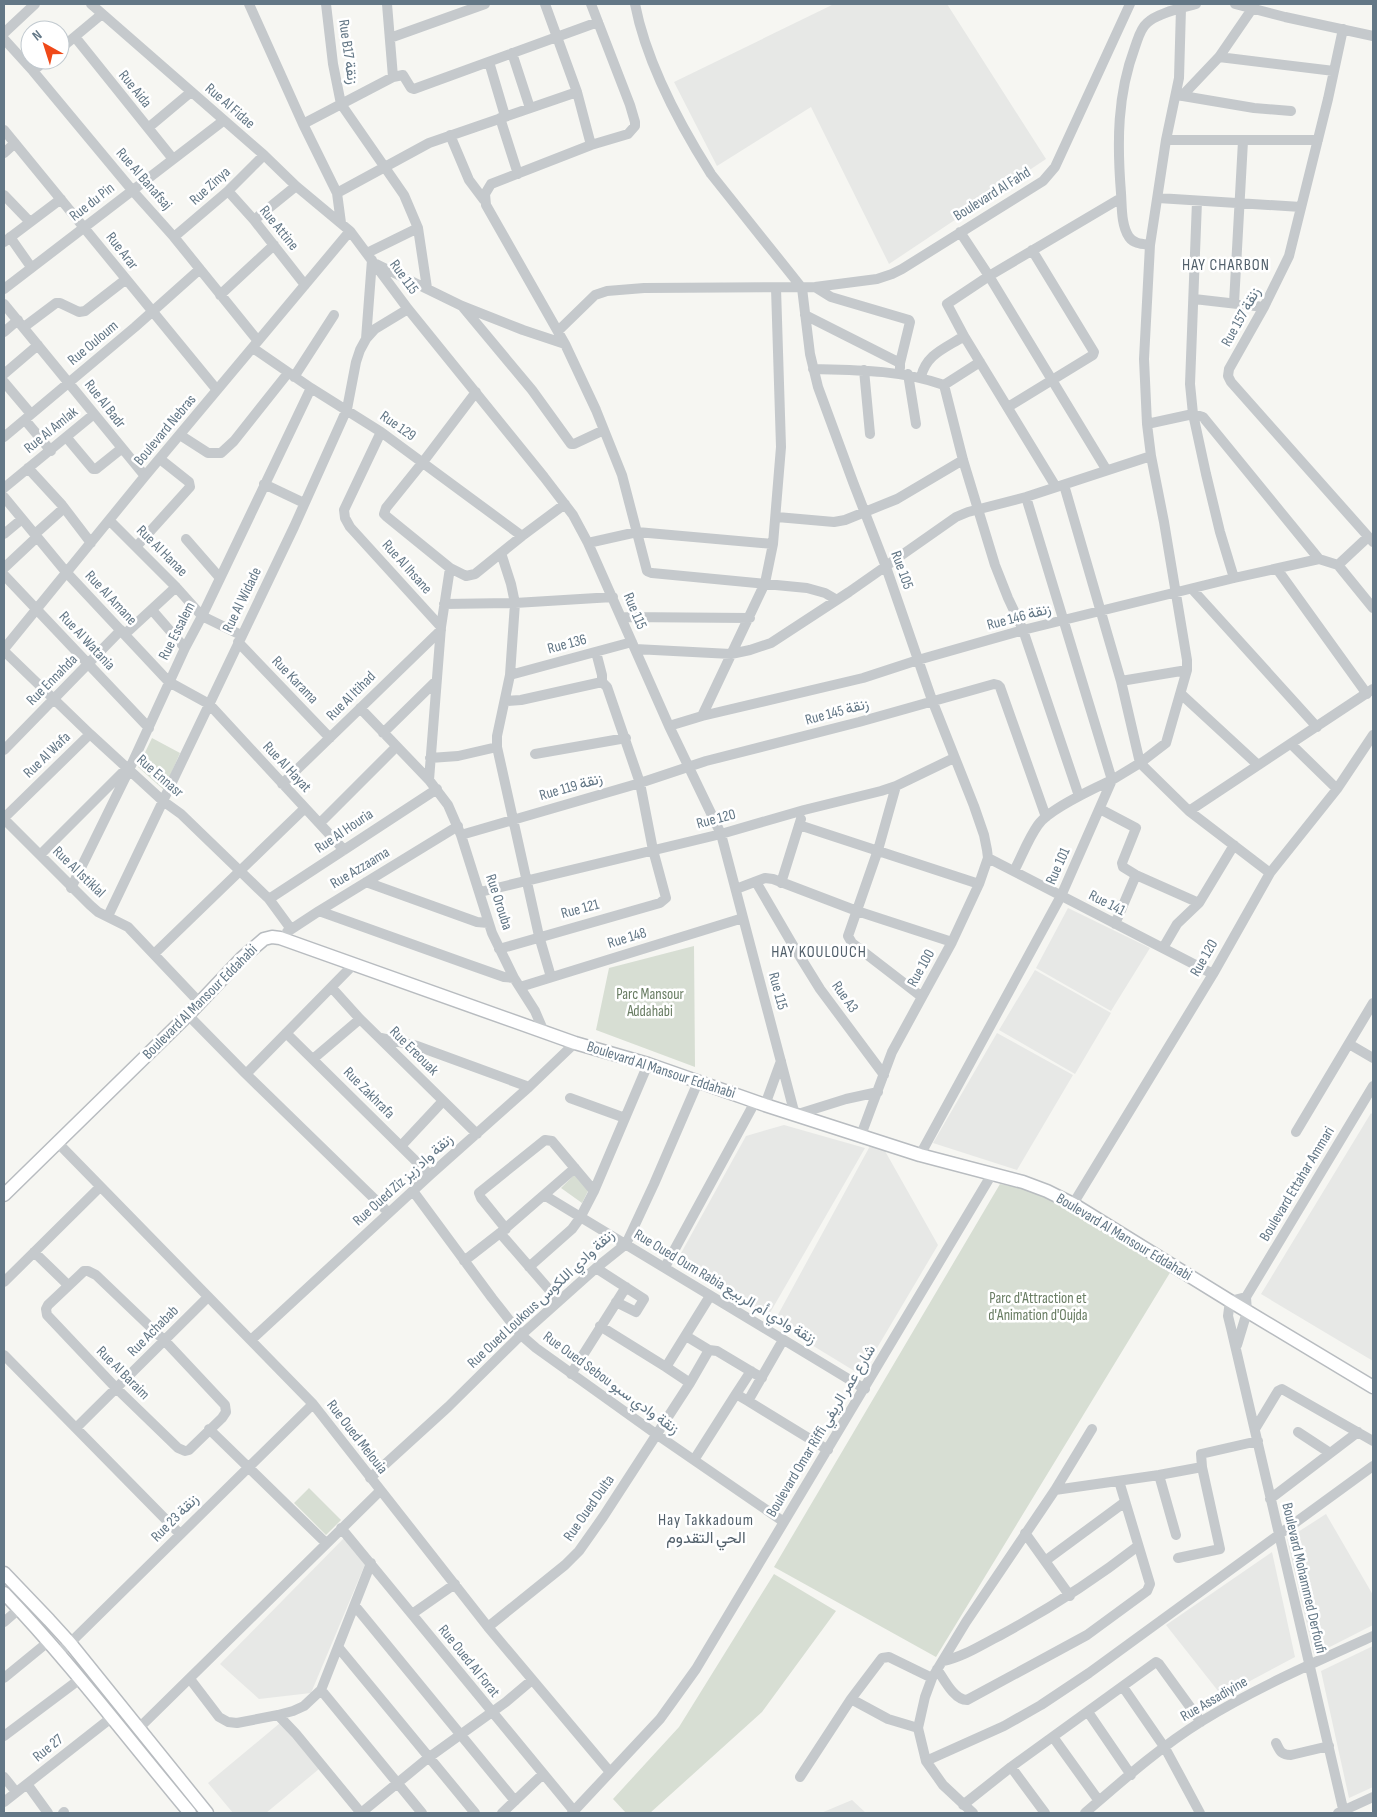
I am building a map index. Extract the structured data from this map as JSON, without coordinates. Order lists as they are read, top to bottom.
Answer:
{
  "streets": {
    "main road": ["Boulevard Al Mansour Eddahabi"],
    "street": [
      "Rue B17 زنقة",
      "Rue Aida",
      "Rue Al Fidae",
      "Rue Al Banafsaj",
      "Rue Zinya",
      "Boulevard Al Fahd",
      "Rue du Pin",
      "Rue Attine",
      "Rue Arar",
      "Rue 115",
      "Rue 157 زنقة",
      "Rue Ouloum",
      "Rue Al Badr",
      "Rue 129",
      "Rue Al Amlak",
      "Boulevard Nebras",
      "Rue Al Hanae",
      "Rue Al Ihsane",
      "Rue 105",
      "Rue Al Amane",
      "Rue Al Widade",
      "Rue 146 زنقة",
      "Rue Essalem",
      "Rue Al Watania",
      "Rue 136",
      "Rue Ennahda",
      "Rue Karama",
      "Rue Al Itihad",
      "Rue 145 زنقة",
      "Rue Al Wafa",
      "Rue Al Hayat",
      "Rue Ennasr",
      "Rue 119 زنقة",
      "Rue 120",
      "Rue Al Houria",
      "Rue 101",
      "Rue Azzaama",
      "Rue Al Istiklal",
      "Rue Orouba",
      "Rue 141",
      "Rue 121",
      "Rue 148",
      "Rue 100",
      "Rue A3",
      "Rue Ereouak",
      "Rue Zakhrafa",
      "Rue Oued Ziz زنقة واد زيز",
      "Boulevard Ettahar Ammari",
      "Rue Oued Oum Rabia زنقة وادي أم الربيع",
      "Rue Oued Loukous زنقة وادي اللكوس",
      "Rue Achabab",
      "Rue Al Baraim",
      "Rue Oued Sebou زنقة وادي سبو",
      "Boulevard Omar Riffi شارع عمر الريفي",
      "Rue Oued Melouia",
      "Rue Oued Dulta",
      "Rue 23 زنقة",
      "Boulevard Mohammed Derfoufi",
      "Rue Oued Al Forat",
      "Rue Assadiyine",
      "Rue 27"
    ]
  },
  "crossings": [
    ["Rue Aida", "Rue du Pin"],
    ["Rue Al Fidae", "Rue Zinya"],
    ["Rue Al Fidae", "Rue du Pin"],
    ["Rue Al Fidae", "Rue 115"],
    ["Rue Al Fidae", "Boulevard Nebras"],
    ["Rue Al Banafsaj", "Rue Zinya"],
    ["Rue Al Banafsaj", "Rue du Pin"],
    ["Rue Al Banafsaj", "Rue Ouloum"],
    ["Rue Al Banafsaj", "Rue 129"],
    ["Rue Al Banafsaj", "Boulevard Nebras"],
    ["Rue Zinya", "Rue Attine"],
    ["Boulevard Al Fahd", "Rue 105"],
    ["Rue du Pin", "Rue Arar"],
    ["Rue Attine", "Boulevard Nebras"],
    ["Rue Arar", "Rue Ouloum"],
    ["Rue Arar", "Boulevard Nebras"],
    ["Rue 115", "Boulevard Nebras"],
    ["Rue 115", "Rue Al Widade"],
    ["Rue 115", "Rue 146 زنقة"],
    ["Rue 115", "Rue 136"],
    ["Rue 115", "Rue 145 زنقة"],
    ["Rue 115", "Rue 119 زنقة"],
    ["Rue 115", "Rue 120"],
    ["Rue 115", "Rue 148"],
    ["Rue 115", "Boulevard Al Mansour Eddahabi"],
    ["Rue Ouloum", "Rue Al Badr"],
    ["Rue Al Badr", "Rue Al Amlak"],
    ["Rue Al Badr", "Boulevard Nebras"],
    ["Rue 129", "Boulevard Nebras"],
    ["Rue 129", "Rue Al Ihsane"],
    ["Rue 129", "Rue Al Widade"],
    ["Rue 129", "Rue Essalem"],
    ["Boulevard Nebras", "Rue Al Hanae"],
    ["Boulevard Nebras", "Rue Al Amane"],
    ["Boulevard Nebras", "Rue Al Watania"],
    ["Boulevard Nebras", "Rue Ennasr"],
    ["Rue Al Hanae", "Rue Al Widade"],
    ["Rue Al Hanae", "Rue Essalem"],
    ["Rue Al Hanae", "Rue Ennahda"],
    ["Rue Al Hanae", "Rue Karama"],
    ["Rue Al Ihsane", "Rue Al Itihad"],
    ["Rue 105", "Rue 146 زنقة"],
    ["Rue 105", "Rue 136"],
    ["Rue 105", "Rue 145 زنقة"],
    ["Rue 105", "Rue 120"],
    ["Rue 105", "Rue 141"],
    ["Rue 105", "Rue 100"],
    ["Rue Al Amane", "Rue Al Widade"],
    ["Rue Al Amane", "Rue Essalem"],
    ["Rue Al Amane", "Rue Ennahda"],
    ["Rue Al Amane", "Rue Al Hayat"],
    ["Rue Al Widade", "Rue Karama"],
    ["Rue Al Widade", "Rue Al Hayat"],
    ["Rue Al Widade", "Rue Ennasr"],
    ["Rue Al Widade", "Rue Al Istiklal"],
    ["Rue Essalem", "Rue Al Watania"],
    ["Rue Essalem", "Rue Ennasr"],
    ["Rue Essalem", "Rue Al Istiklal"],
    ["Rue Al Watania", "Rue Ennahda"],
    ["Rue Ennahda", "Rue Ennasr"],
    ["Rue Karama", "Rue Al Itihad"],
    ["Rue Al Itihad", "Rue Al Hayat"],
    ["Rue Al Itihad", "Rue Orouba"],
    ["Rue 145 زنقة", "Rue 119 زنقة"],
    ["Rue Al Wafa", "Rue Ennasr"],
    ["Rue Al Wafa", "Rue Al Istiklal"],
    ["Rue Al Hayat", "Rue Al Houria"],
    ["Rue Ennasr", "Rue Al Houria"],
    ["Rue Ennasr", "Rue Azzaama"],
    ["Rue 119 زنقة", "Rue Azzaama"],
    ["Rue 119 زنقة", "Rue Orouba"],
    ["Rue 120", "Rue Orouba"],
    ["Rue 120", "Rue 141"],
    ["Rue 120", "Rue 121"],
    ["Rue 120", "Boulevard Al Mansour Eddahabi"],
    ["Rue Al Houria", "Rue Orouba"],
    ["Rue 101", "Rue 141"],
    ["Rue 101", "Boulevard Al Mansour Eddahabi"],
    ["Rue Azzaama", "Rue Orouba"],
    ["Rue Azzaama", "Boulevard Al Mansour Eddahabi"],
    ["Rue Al Istiklal", "Boulevard Al Mansour Eddahabi"],
    ["Rue Orouba", "Rue 121"],
    ["Rue Orouba", "Rue 148"],
    ["Rue Orouba", "Boulevard Al Mansour Eddahabi"],
    ["Rue 141", "Rue 100"],
    ["Rue 100", "Rue A3"],
    ["Rue 100", "Boulevard Al Mansour Eddahabi"],
    ["Boulevard Al Mansour Eddahabi", "Rue Oued Ziz زنقة واد زيز"],
    ["Boulevard Al Mansour Eddahabi", "Rue Oued Loukous زنقة وادي اللكوس"],
    ["Boulevard Al Mansour Eddahabi", "Boulevard Omar Riffi شارع عمر الريفي"],
    ["Boulevard Al Mansour Eddahabi", "Rue Oued Melouia"],
    ["Boulevard Al Mansour Eddahabi", "Boulevard Mohammed Derfoufi"],
    ["Rue Ereouak", "Rue Oued Ziz زنقة واد زيز"],
    ["Rue Zakhrafa", "Rue Oued Ziz زنقة واد زيز"],
    ["Rue Oued Ziz زنقة واد زيز", "Rue Oued Sebou زنقة وادي سبو"],
    ["Rue Oued Ziz زنقة واد زيز", "Rue Oued Melouia"],
    ["Rue Oued Oum Rabia زنقة وادي أم الربيع", "Rue Oued Loukous زنقة وادي اللكوس"],
    ["Rue Oued Oum Rabia زنقة وادي أم الربيع", "Boulevard Omar Riffi شارع عمر الريفي"],
    ["Rue Oued Loukous زنقة وادي اللكوس", "Rue Oued Sebou زنقة وادي سبو"],
    ["Rue Oued Loukous زنقة وادي اللكوس", "Rue Oued Melouia"],
    ["Rue Achabab", "Rue Al Baraim"],
    ["Rue Achabab", "Rue Oued Melouia"],
    ["Rue Oued Sebou زنقة وادي سبو", "Boulevard Omar Riffi شارع عمر الريفي"],
    ["Rue Oued Sebou زنقة وادي سبو", "Rue Oued Dulta"],
    ["Boulevard Omar Riffi شارع عمر الريفي", "Rue Oued Melouia"],
    ["Boulevard Omar Riffi شارع عمر الريفي", "Rue Oued Al Forat"],
    ["Rue Oued Melouia", "Rue Oued Dulta"],
    ["Rue Oued Melouia", "Rue 23 زنقة"],
    ["Boulevard Mohammed Derfoufi", "Rue Assadiyine"]
  ],
  "districts": ["HAY CHARBON", "HAY KOULOUCH", "Hay Takkadoum الحي التقدوم"],
  "parks": ["Parc Mansour Addahabi", "Parc d'Attraction et d'Animation d'Oujda"],
  "north": "top left"
}
